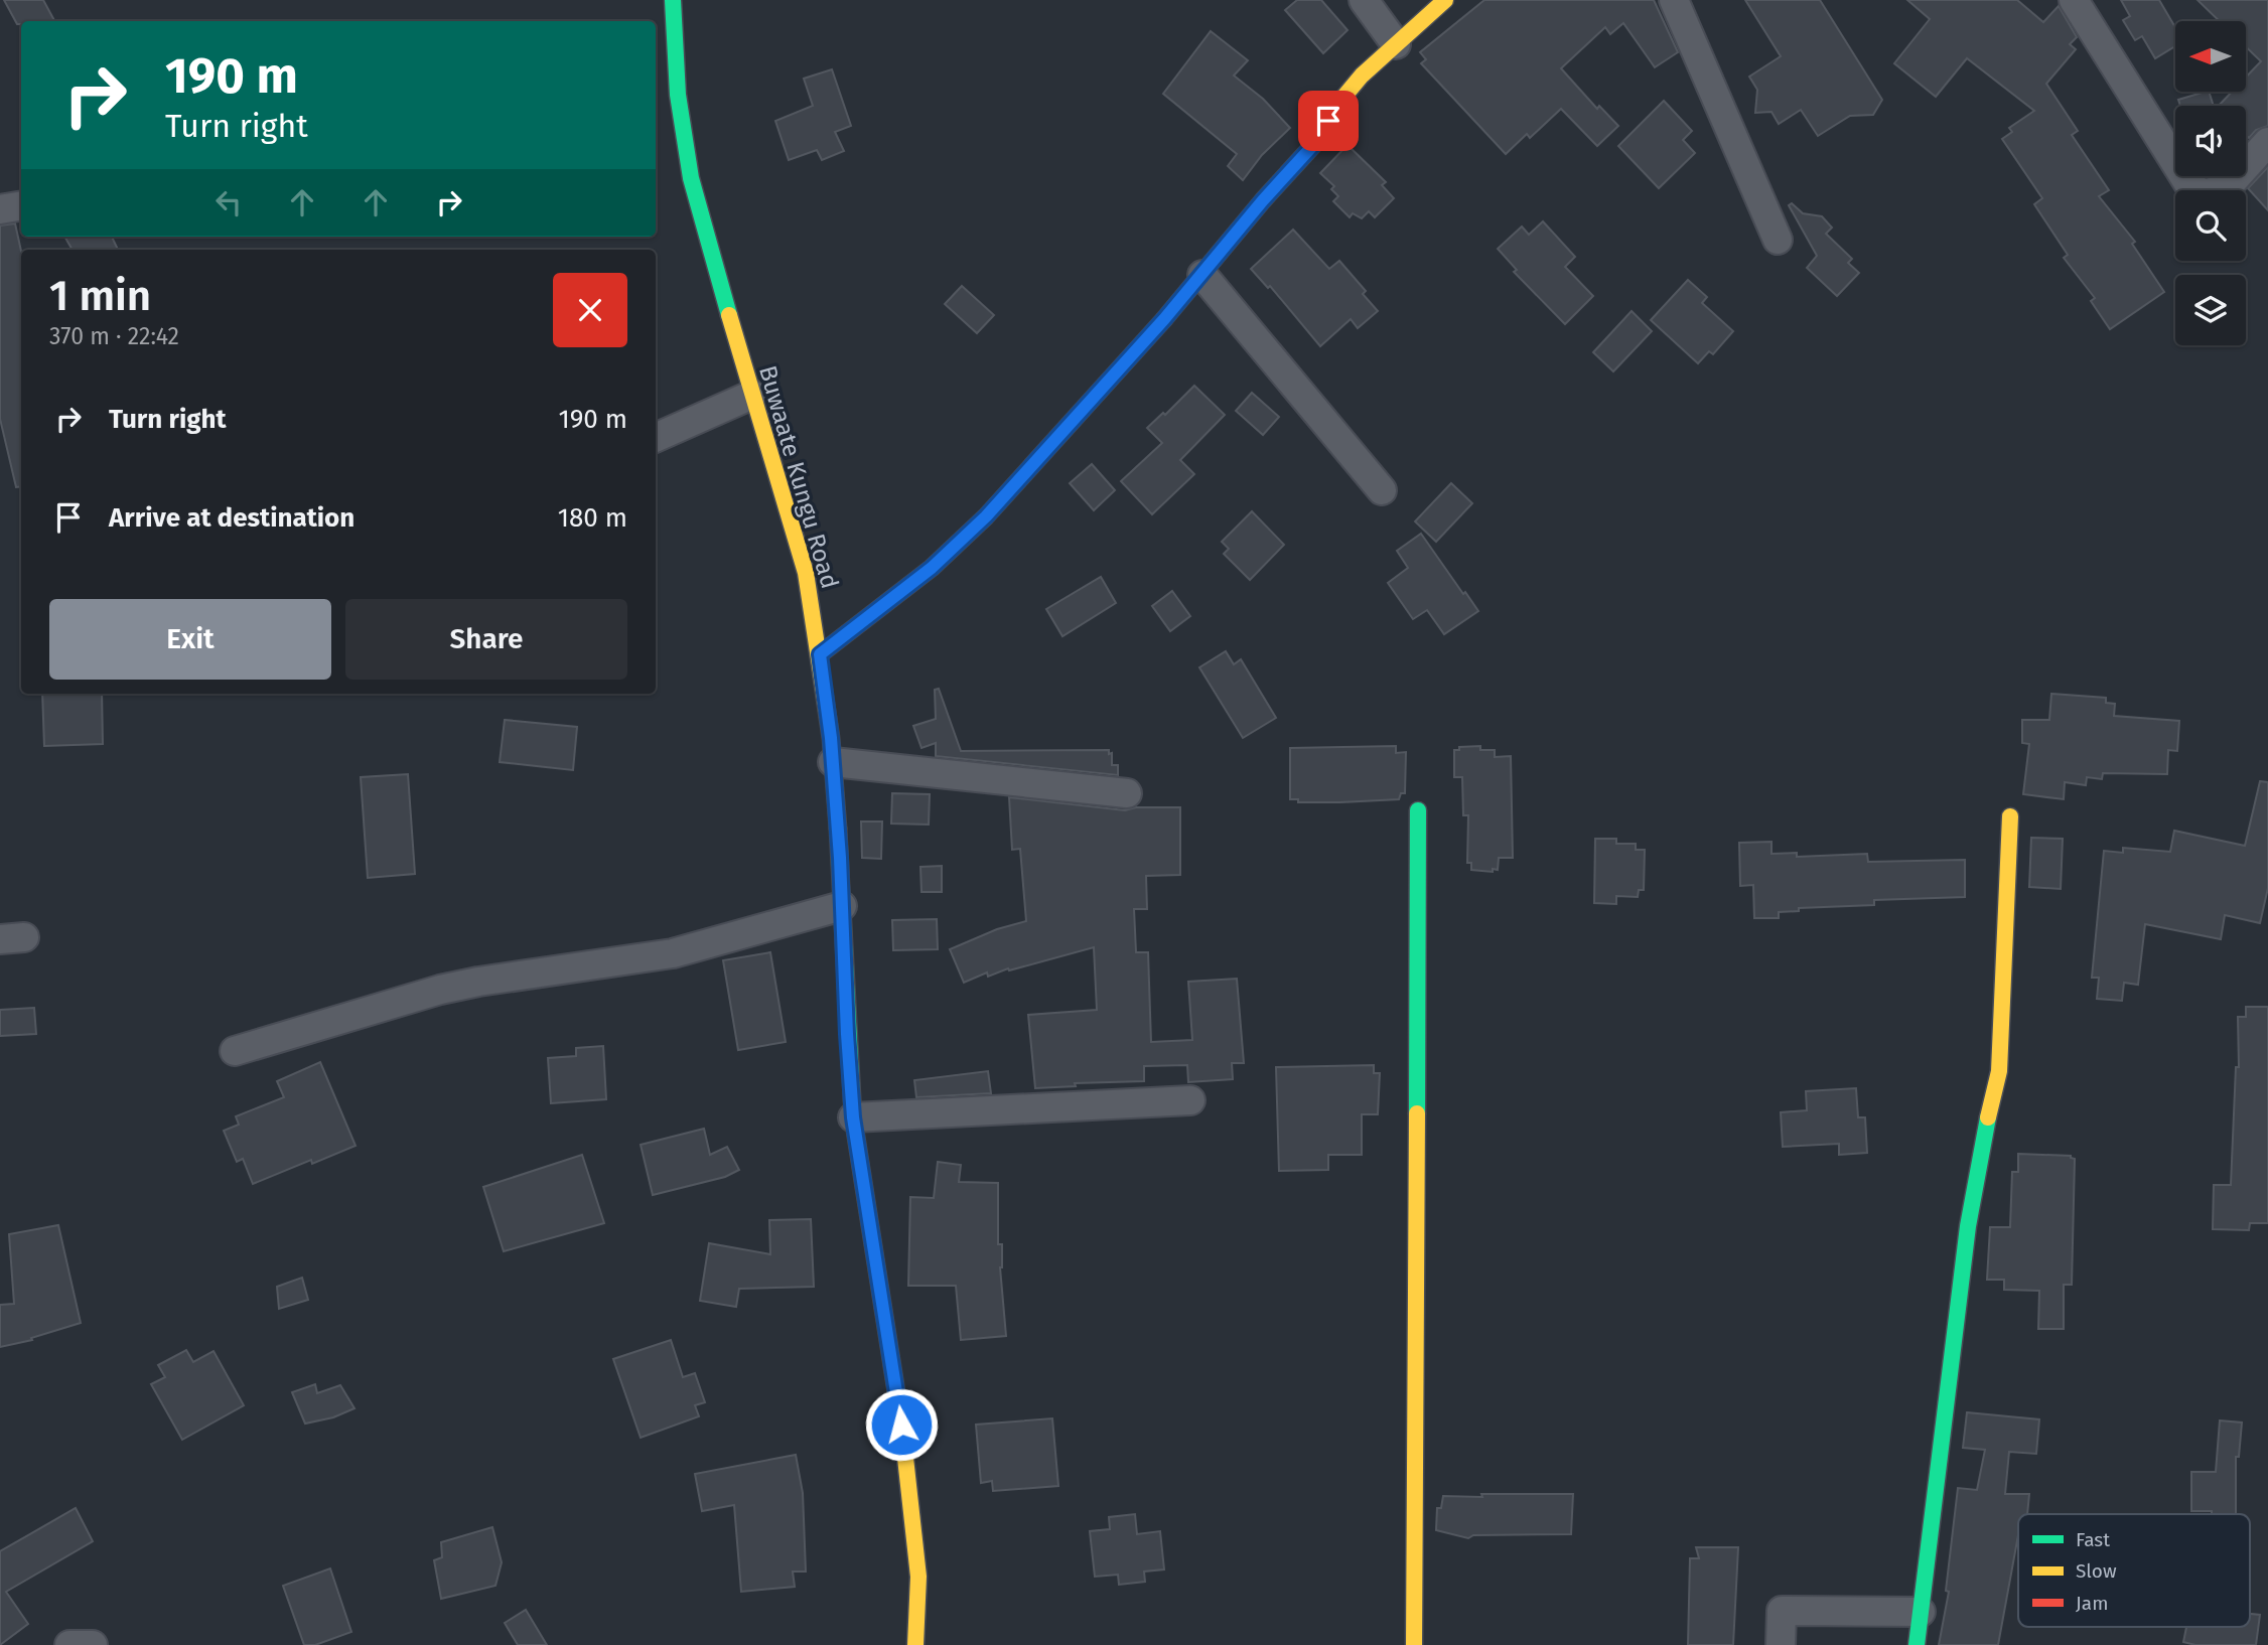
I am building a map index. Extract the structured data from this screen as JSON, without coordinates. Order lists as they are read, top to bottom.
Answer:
{
  "streets": {
    "street": ["Buwaate Kungu Road"]
  },
  "legend": ["Fast", "Slow", "Jam"],
  "north": "left",
  "page": {
    "turn": ["190 m", "Turn right"],
    "heading": ["1 min", "370 m · 22:42"],
    "list": [
      {
        "name": "Turn right",
        "value": "190 m"
      },
      {
        "name": "Arrive at destination",
        "value": "180 m"
      }
    ],
    "buttons": ["Exit", "Share"]
  }
}
